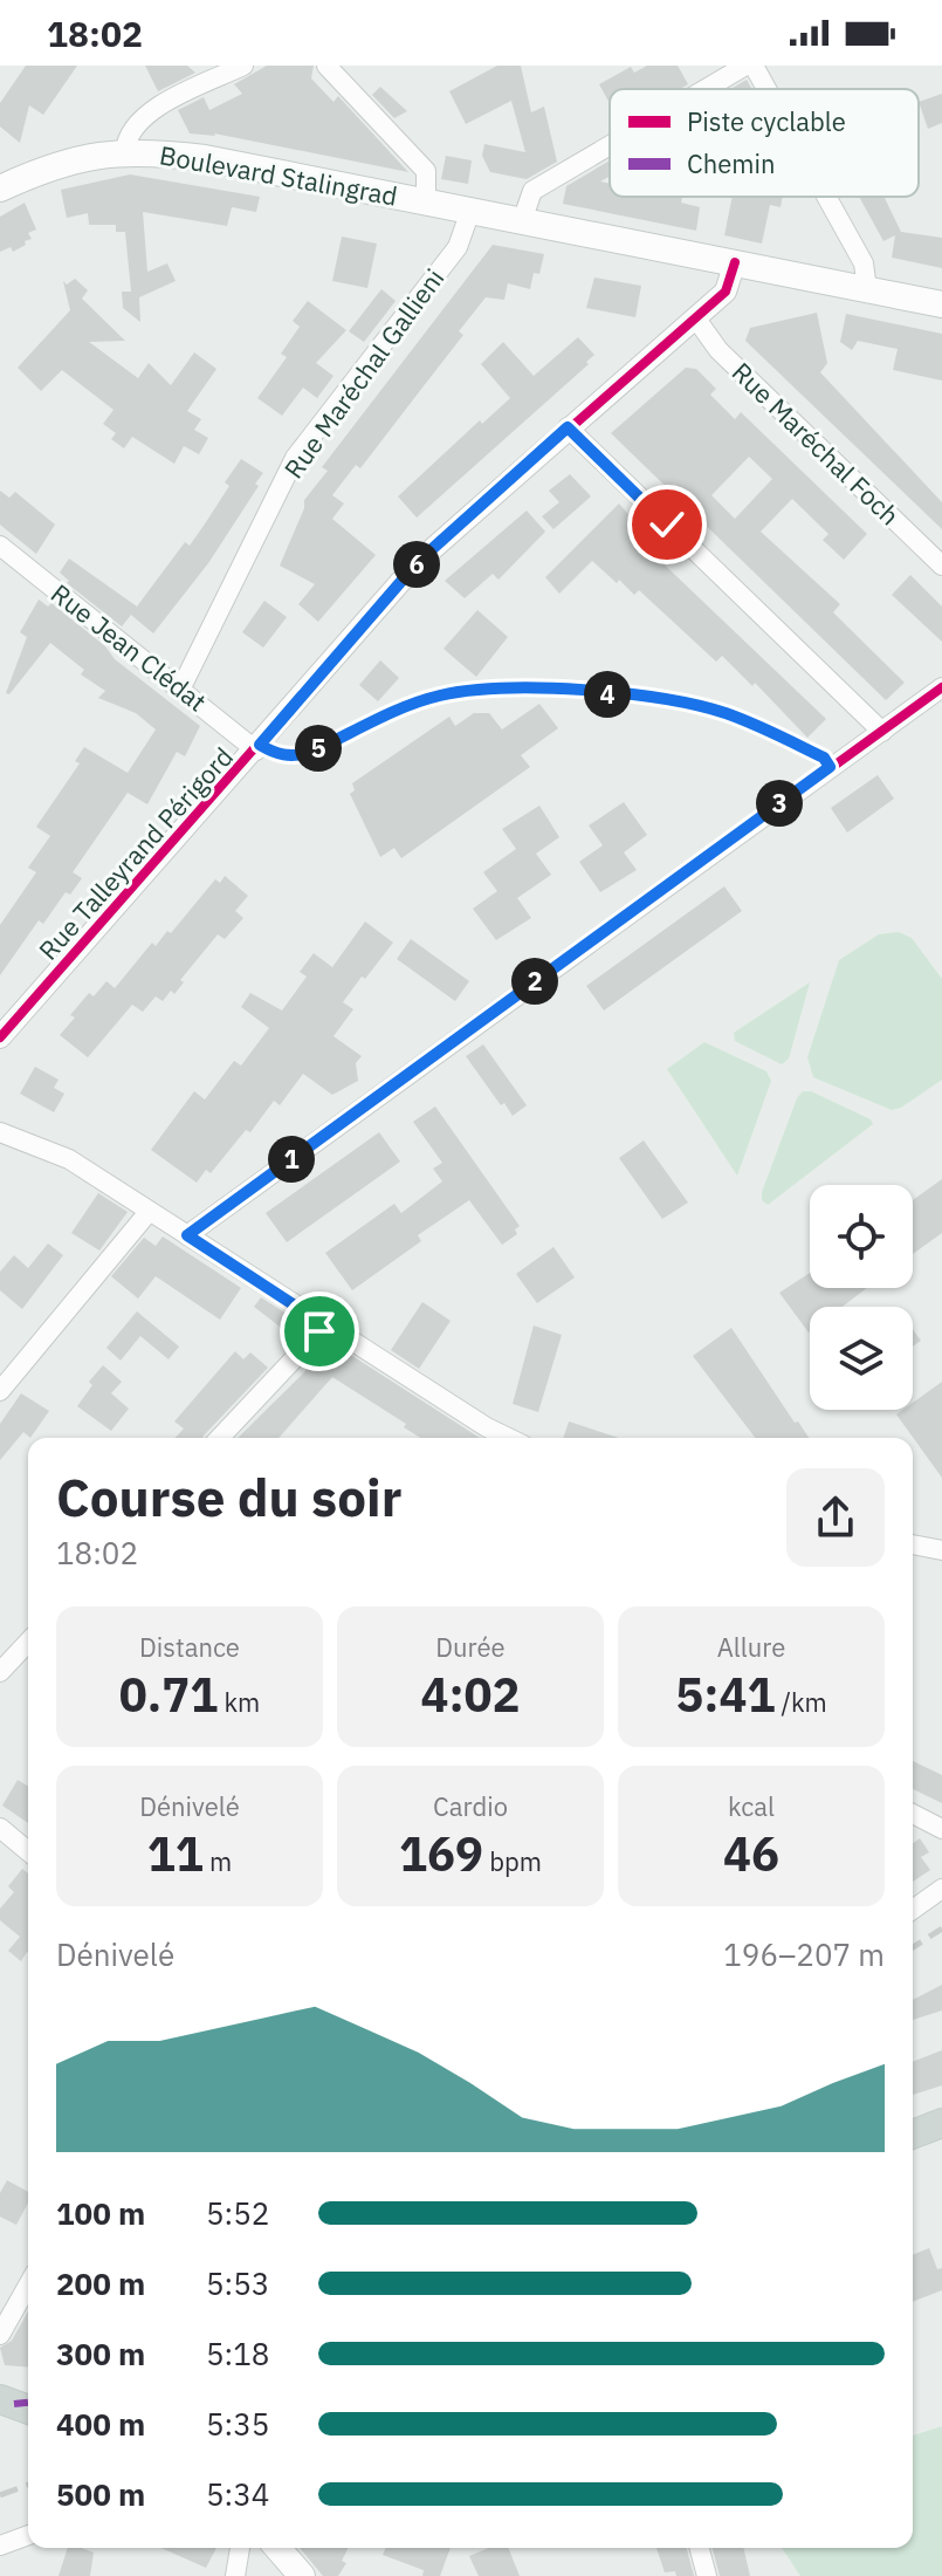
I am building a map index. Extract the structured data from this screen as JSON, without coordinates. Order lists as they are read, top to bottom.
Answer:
{
  "streets": {
    "main road": ["Boulevard Stalingrad"],
    "street": [
      "Rue Maréchal Gallieni",
      "Rue Maréchal Foch",
      "Rue Jean Clédat",
      "Rue Talleyrand Périgord"
    ]
  },
  "crossings": [
    ["Boulevard Stalingrad", "Rue Maréchal Gallieni"],
    ["Boulevard Stalingrad", "Rue Talleyrand Périgord"],
    ["Rue Maréchal Gallieni", "Rue Jean Clédat"],
    ["Rue Maréchal Foch", "Rue Talleyrand Périgord"],
    ["Rue Jean Clédat", "Rue Talleyrand Périgord"]
  ],
  "legend": ["Piste cyclable", "Chemin"],
  "page": {
    "status": "18:02",
    "pins": [
      "6",
      "4",
      "5",
      "3",
      "2",
      "1"
    ],
    "heading": ["Course du soir", "18:02"],
    "stats": [
      ["Distance", "0.71 km"],
      ["Durée", "4:02"],
      ["Allure", "5:41 /km"],
      ["Dénivelé", "11 m"],
      ["Cardio", "169 bpm"],
      ["kcal", "46"]
    ],
    "chart": ["Dénivelé", "196–207 m"],
    "list": [
      {
        "name": "100 m",
        "note": "5:52"
      },
      {
        "name": "200 m",
        "note": "5:53"
      },
      {
        "name": "300 m",
        "note": "5:18"
      },
      {
        "name": "400 m",
        "note": "5:35"
      },
      {
        "name": "500 m",
        "note": "5:34"
      }
    ]
  }
}
